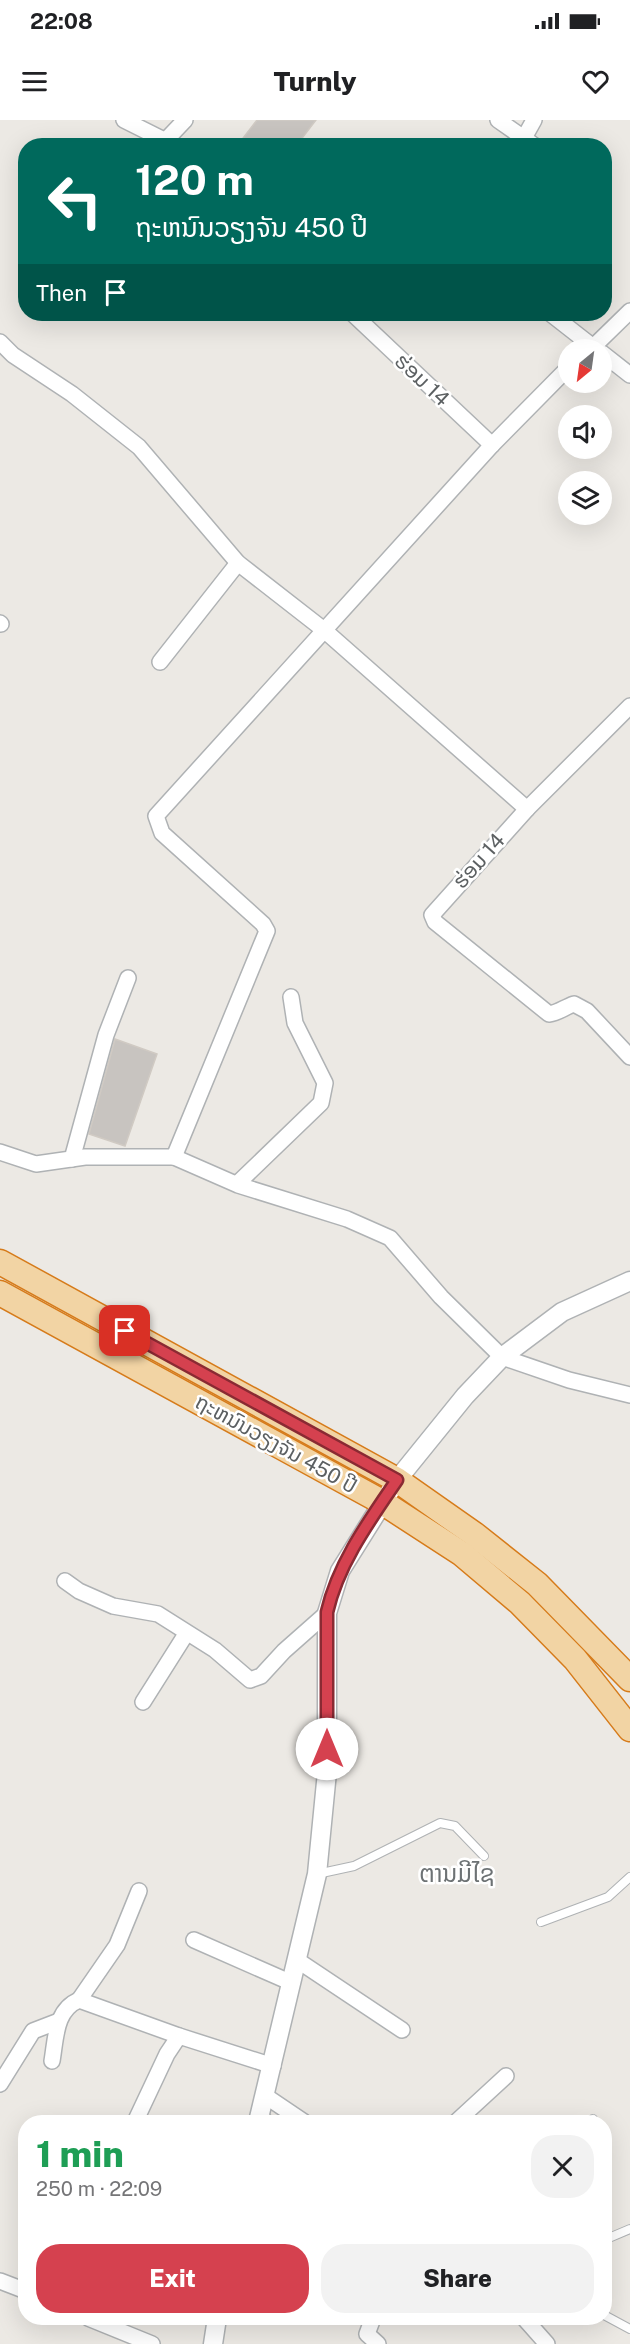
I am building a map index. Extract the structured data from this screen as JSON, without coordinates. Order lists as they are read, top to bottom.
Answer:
{
  "streets": {
    "highway": ["ຖະຫນົນວຽງຈັນ 450 ປີ"],
    "street": ["ຮ່ອມ 14"]
  },
  "districts": ["ຕານມີໄຊ"],
  "north": "bottom left",
  "page": {
    "status": "22:08",
    "header": "Turnly",
    "turn": ["120 m", "ຖະຫນົນວຽງຈັນ 450 ປີ"],
    "then": "Then",
    "heading": ["1 min", "250 m · 22:09"],
    "buttons": ["Exit", "Share"]
  }
}
